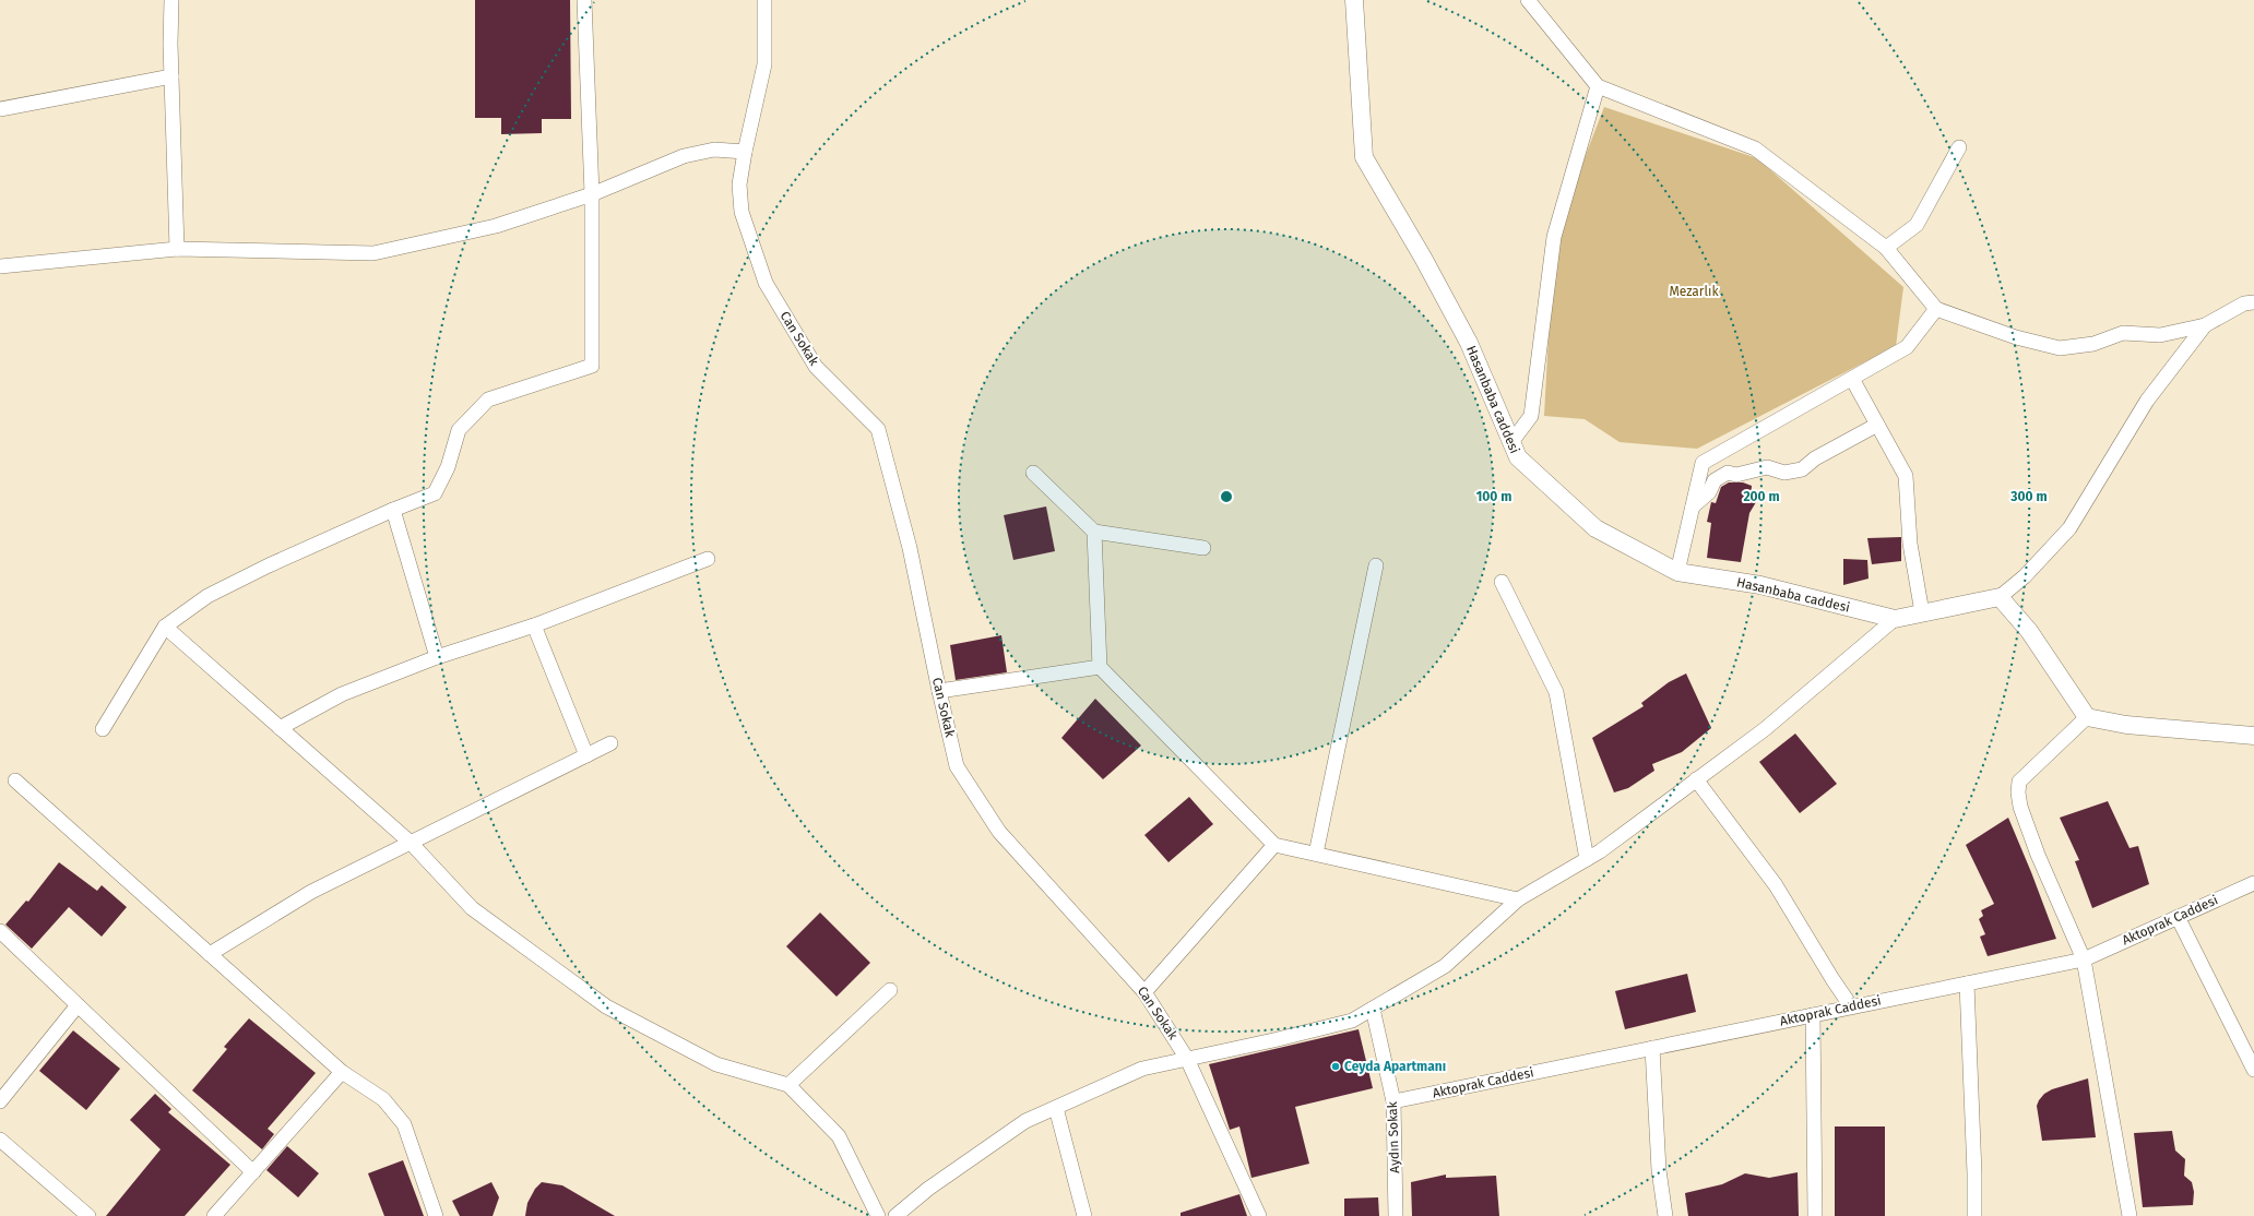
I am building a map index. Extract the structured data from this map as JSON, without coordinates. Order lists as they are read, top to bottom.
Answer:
{
  "streets": {
    "street": [
      "Can Sokak",
      "Hasanbaba caddesi",
      "Aktoprak Caddesi",
      "Aydın Sokak"
    ]
  },
  "crossings": [
    ["Aktoprak Caddesi", "Aydın Sokak"]
  ],
  "parks": ["Mezarlık"],
  "places": ["Ceyda Apartmanı"],
  "rings": ["100 m", "200 m", "300 m"]
}
